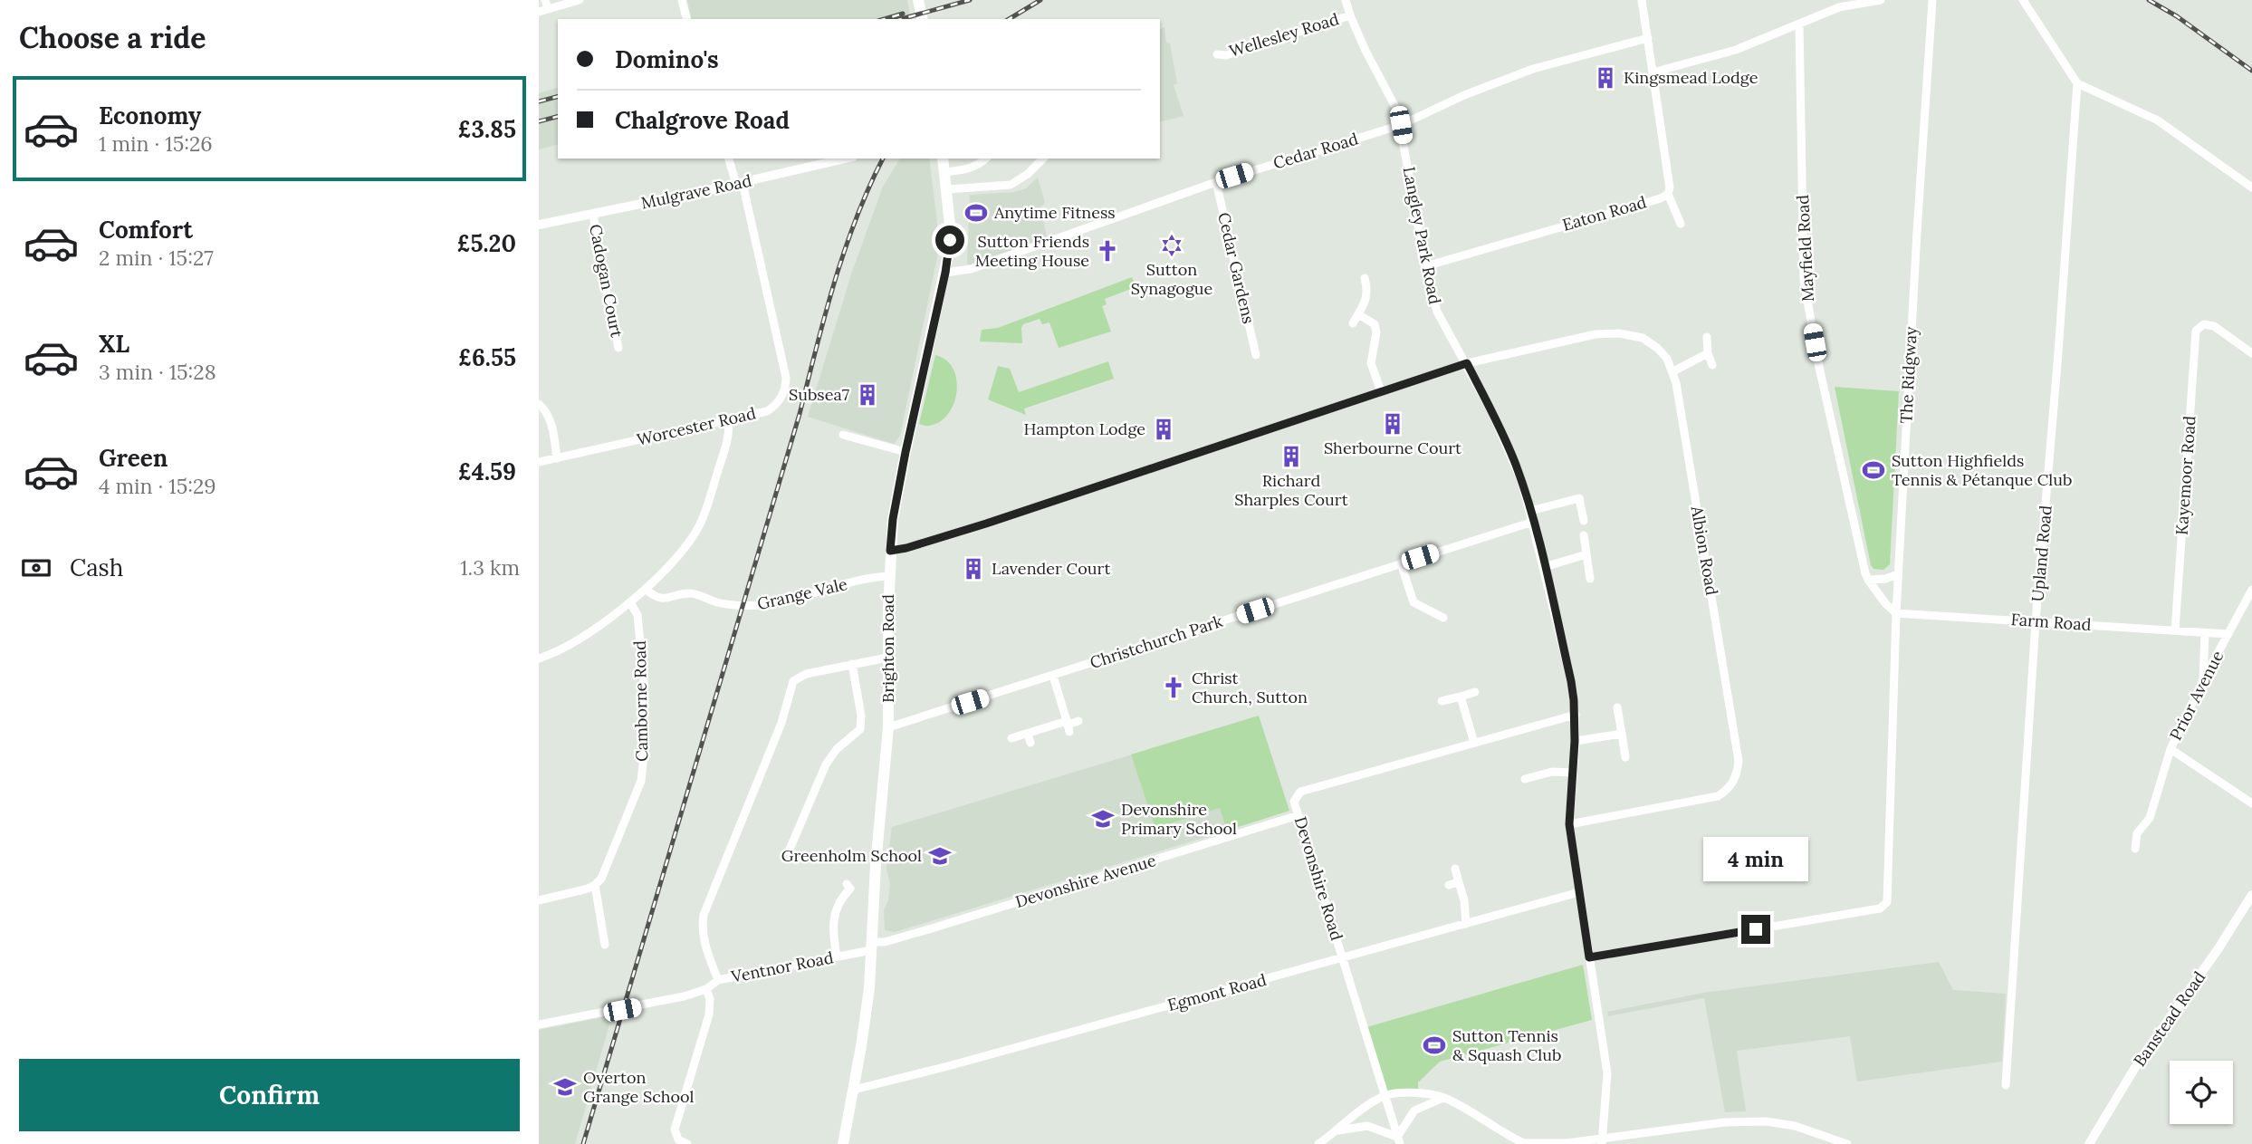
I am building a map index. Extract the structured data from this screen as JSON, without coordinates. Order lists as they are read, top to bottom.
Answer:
{
  "streets": {
    "main road": ["Brighton Road"],
    "street": [
      "Wellesley Road",
      "Cedar Road",
      "Mulgrave Road",
      "Eaton Road",
      "Langley Park Road",
      "Mayfield Road",
      "Cedar Gardens",
      "Cadogan Court",
      "The Ridgway",
      "Worcester Road",
      "Kayemoor Road",
      "Albion Road",
      "Upland Road",
      "Grange Vale",
      "Farm Road",
      "Christchurch Park",
      "Prior Avenue",
      "Camborne Road",
      "Devonshire Road",
      "Devonshire Avenue",
      "Ventnor Road",
      "Egmont Road",
      "Banstead Road"
    ]
  },
  "crossings": [
    ["Wellesley Road", "Langley Park Road"],
    ["Cedar Road", "Eaton Road"],
    ["Cedar Road", "Langley Park Road"],
    ["Cedar Road", "Cedar Gardens"],
    ["Cedar Road", "Brighton Road"],
    ["Mulgrave Road", "Cadogan Court"],
    ["Mulgrave Road", "Worcester Road"],
    ["Eaton Road", "Langley Park Road"],
    ["Langley Park Road", "The Ridgway"],
    ["Langley Park Road", "Albion Road"],
    ["Langley Park Road", "Christchurch Park"],
    ["Langley Park Road", "Devonshire Road"],
    ["Langley Park Road", "Egmont Road"],
    ["Mayfield Road", "The Ridgway"],
    ["Mayfield Road", "Farm Road"],
    ["The Ridgway", "Farm Road"],
    ["Kayemoor Road", "Farm Road"],
    ["Albion Road", "Brighton Road"],
    ["Upland Road", "Farm Road"],
    ["Grange Vale", "Brighton Road"],
    ["Farm Road", "Prior Avenue"],
    ["Christchurch Park", "Brighton Road"],
    ["Brighton Road", "Devonshire Avenue"],
    ["Brighton Road", "Ventnor Road"],
    ["Brighton Road", "Egmont Road"],
    ["Devonshire Road", "Devonshire Avenue"],
    ["Devonshire Road", "Egmont Road"],
    ["Devonshire Avenue", "Ventnor Road"]
  ],
  "places": {
    "building": [
      "Kingsmead Lodge",
      "Subsea7",
      "Sherbourne Court",
      "Hampton Lodge",
      "Richard Sharples Court",
      "Lavender Court"
    ],
    "sports": ["Anytime Fitness", "Sutton Highfields Tennis & Pétanque Club", "Sutton Tennis & Squash Club"],
    "synagogue": ["Sutton Synagogue"],
    "church": ["Sutton Friends Meeting House", "Christ Church, Sutton"],
    "school or university": ["Devonshire Primary School", "Greenholm School", "Overton Grange School"]
  },
  "page": {
    "heading": "Choose a ride",
    "banner": ["Domino's", "Chalgrove Road"],
    "list": [
      {
        "name": "Economy",
        "note": "1 min · 15:26",
        "value": "£3.85"
      },
      {
        "name": "Comfort",
        "note": "2 min · 15:27",
        "value": "£5.20"
      },
      {
        "name": "XL",
        "note": "3 min · 15:28",
        "value": "£6.55"
      },
      {
        "name": "Green",
        "note": "4 min · 15:29",
        "value": "£4.59"
      }
    ],
    "pay": ["Cash", "1.3 km"],
    "bubble": "4 min",
    "buttons": "Confirm"
  }
}
